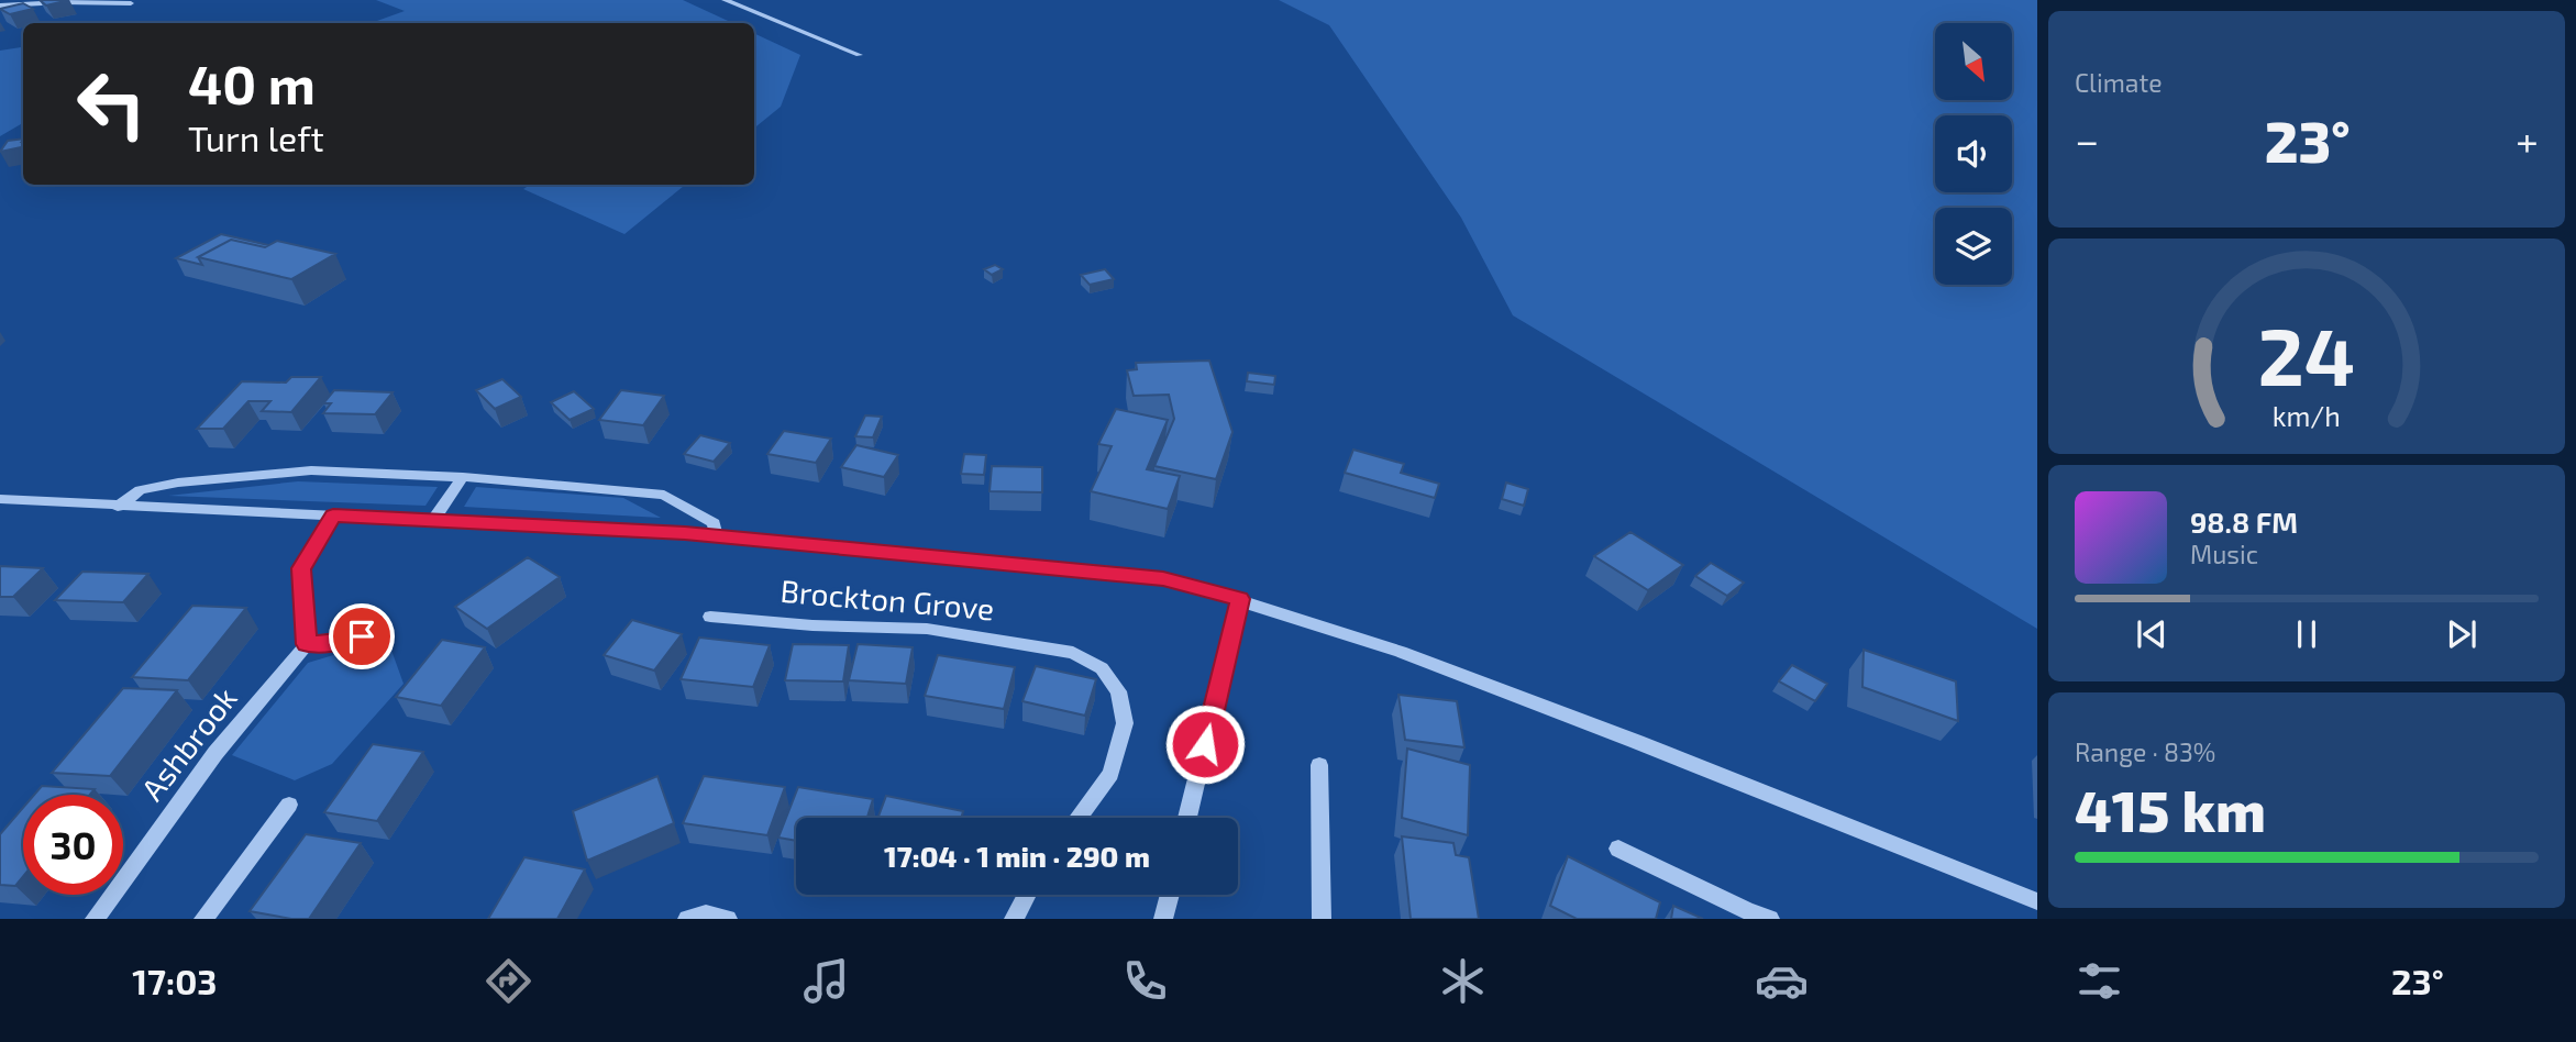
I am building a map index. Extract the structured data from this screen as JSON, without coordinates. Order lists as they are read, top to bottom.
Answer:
{
  "streets": {
    "street": ["Brockton Grove", "Ashbrook"]
  },
  "north": "bottom right",
  "page": {
    "tile": [
      "Climate",
      ["Range · 83%", "415 km"]
    ],
    "turn": ["40 m", "Turn left"],
    "heat": ["−", "23°", "+"],
    "song": ["98.8 FM", "Music"],
    "limit": "30",
    "trip": "17:04 · 1 min · 290 m",
    "tabs": ["17:03", "23°"],
    "gauge": ["24", "km/h"]
  }
}
